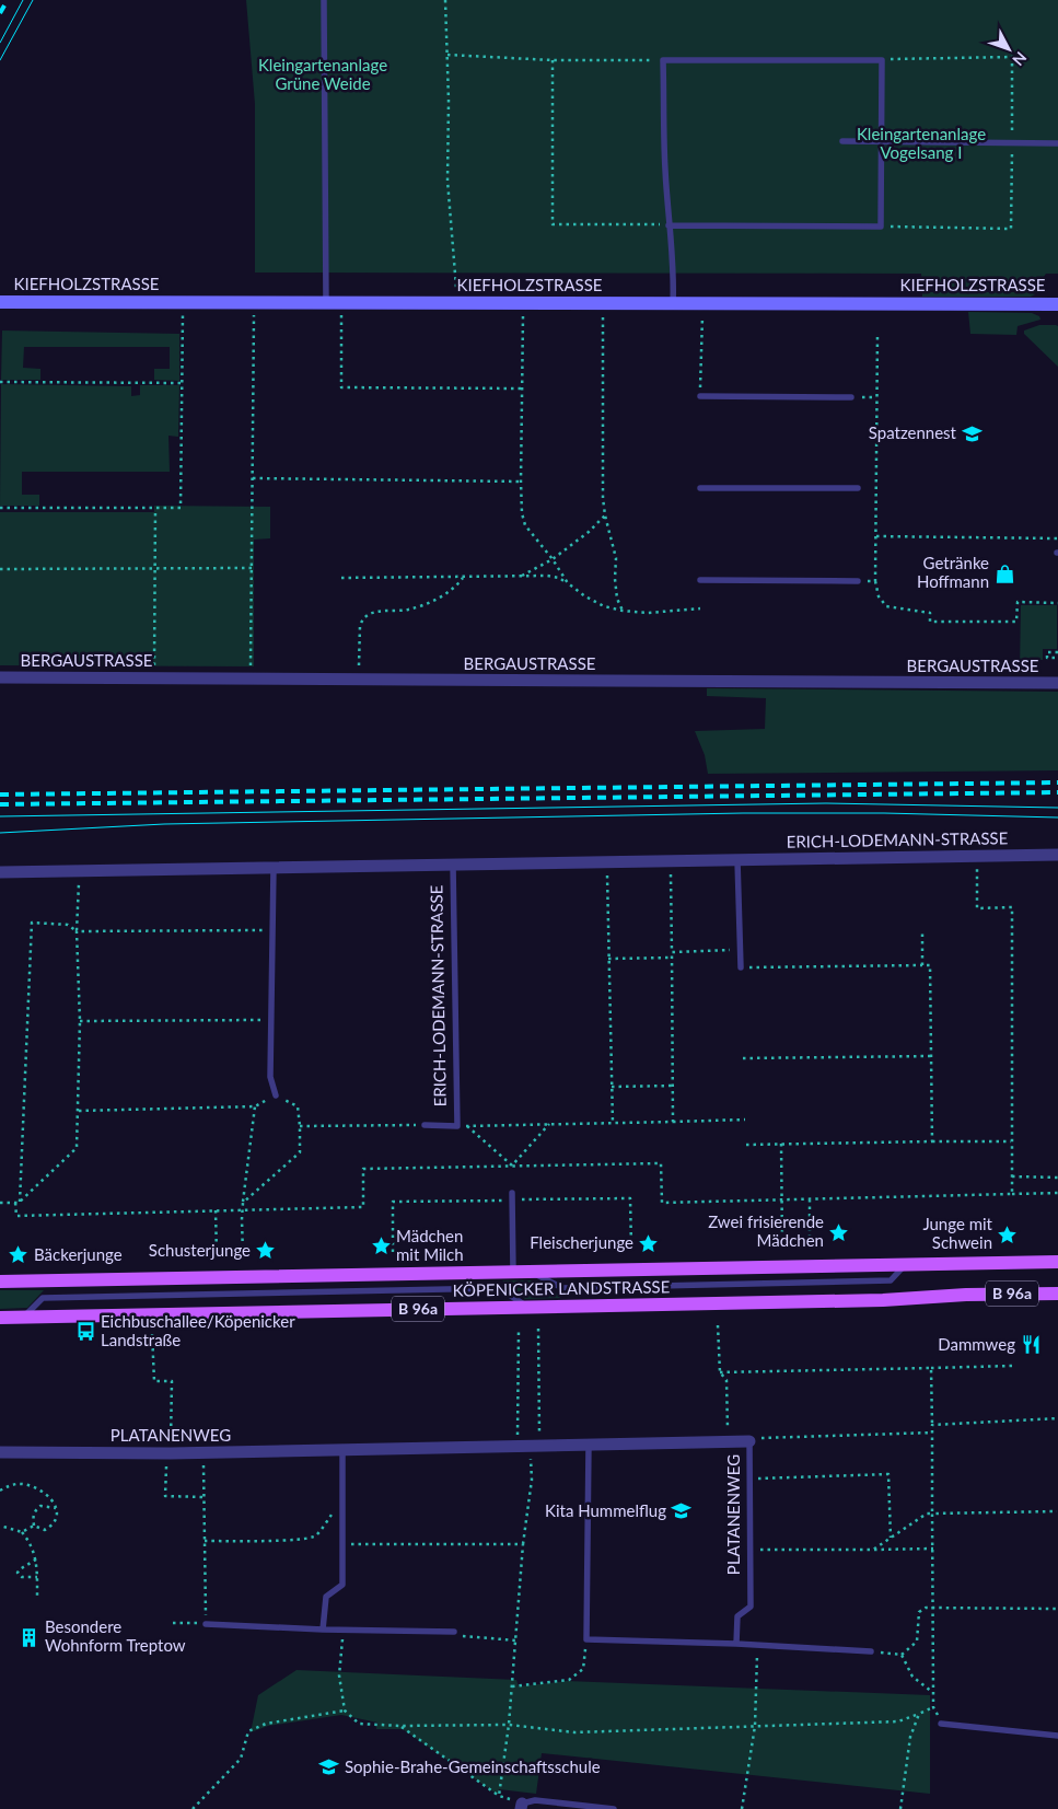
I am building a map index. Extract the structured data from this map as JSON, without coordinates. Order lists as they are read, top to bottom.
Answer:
{
  "streets": {
    "main road": ["KÖPENICKER LANDSTRASSE", "B 96a"],
    "street": [
      "KIEFHOLZSTRASSE",
      "BERGAUSTRASSE",
      "ERICH-LODEMANN-STRASSE",
      "PLATANENWEG"
    ]
  },
  "parks": ["Kleingartenanlage Grüne Weide", "Kleingartenanlage Vogelsang I"],
  "places": {
    "school or university": ["Spatzennest", "Kita Hummelflug", "Sophie-Brahe-Gemeinschaftsschule"],
    "shop": ["Getränke Hoffmann"],
    "place": [
      "Zwei frisierende Mädchen",
      "Junge mit Schwein",
      "Fleischerjunge",
      "Mädchen mit Milch",
      "Schusterjunge",
      "Bäckerjunge"
    ],
    "bus stop": ["Eichbuschallee/Köpenicker Landstraße"],
    "restaurant": ["Dammweg"],
    "building": ["Besondere Wohnform Treptow"]
  },
  "north": "bottom right"
}
